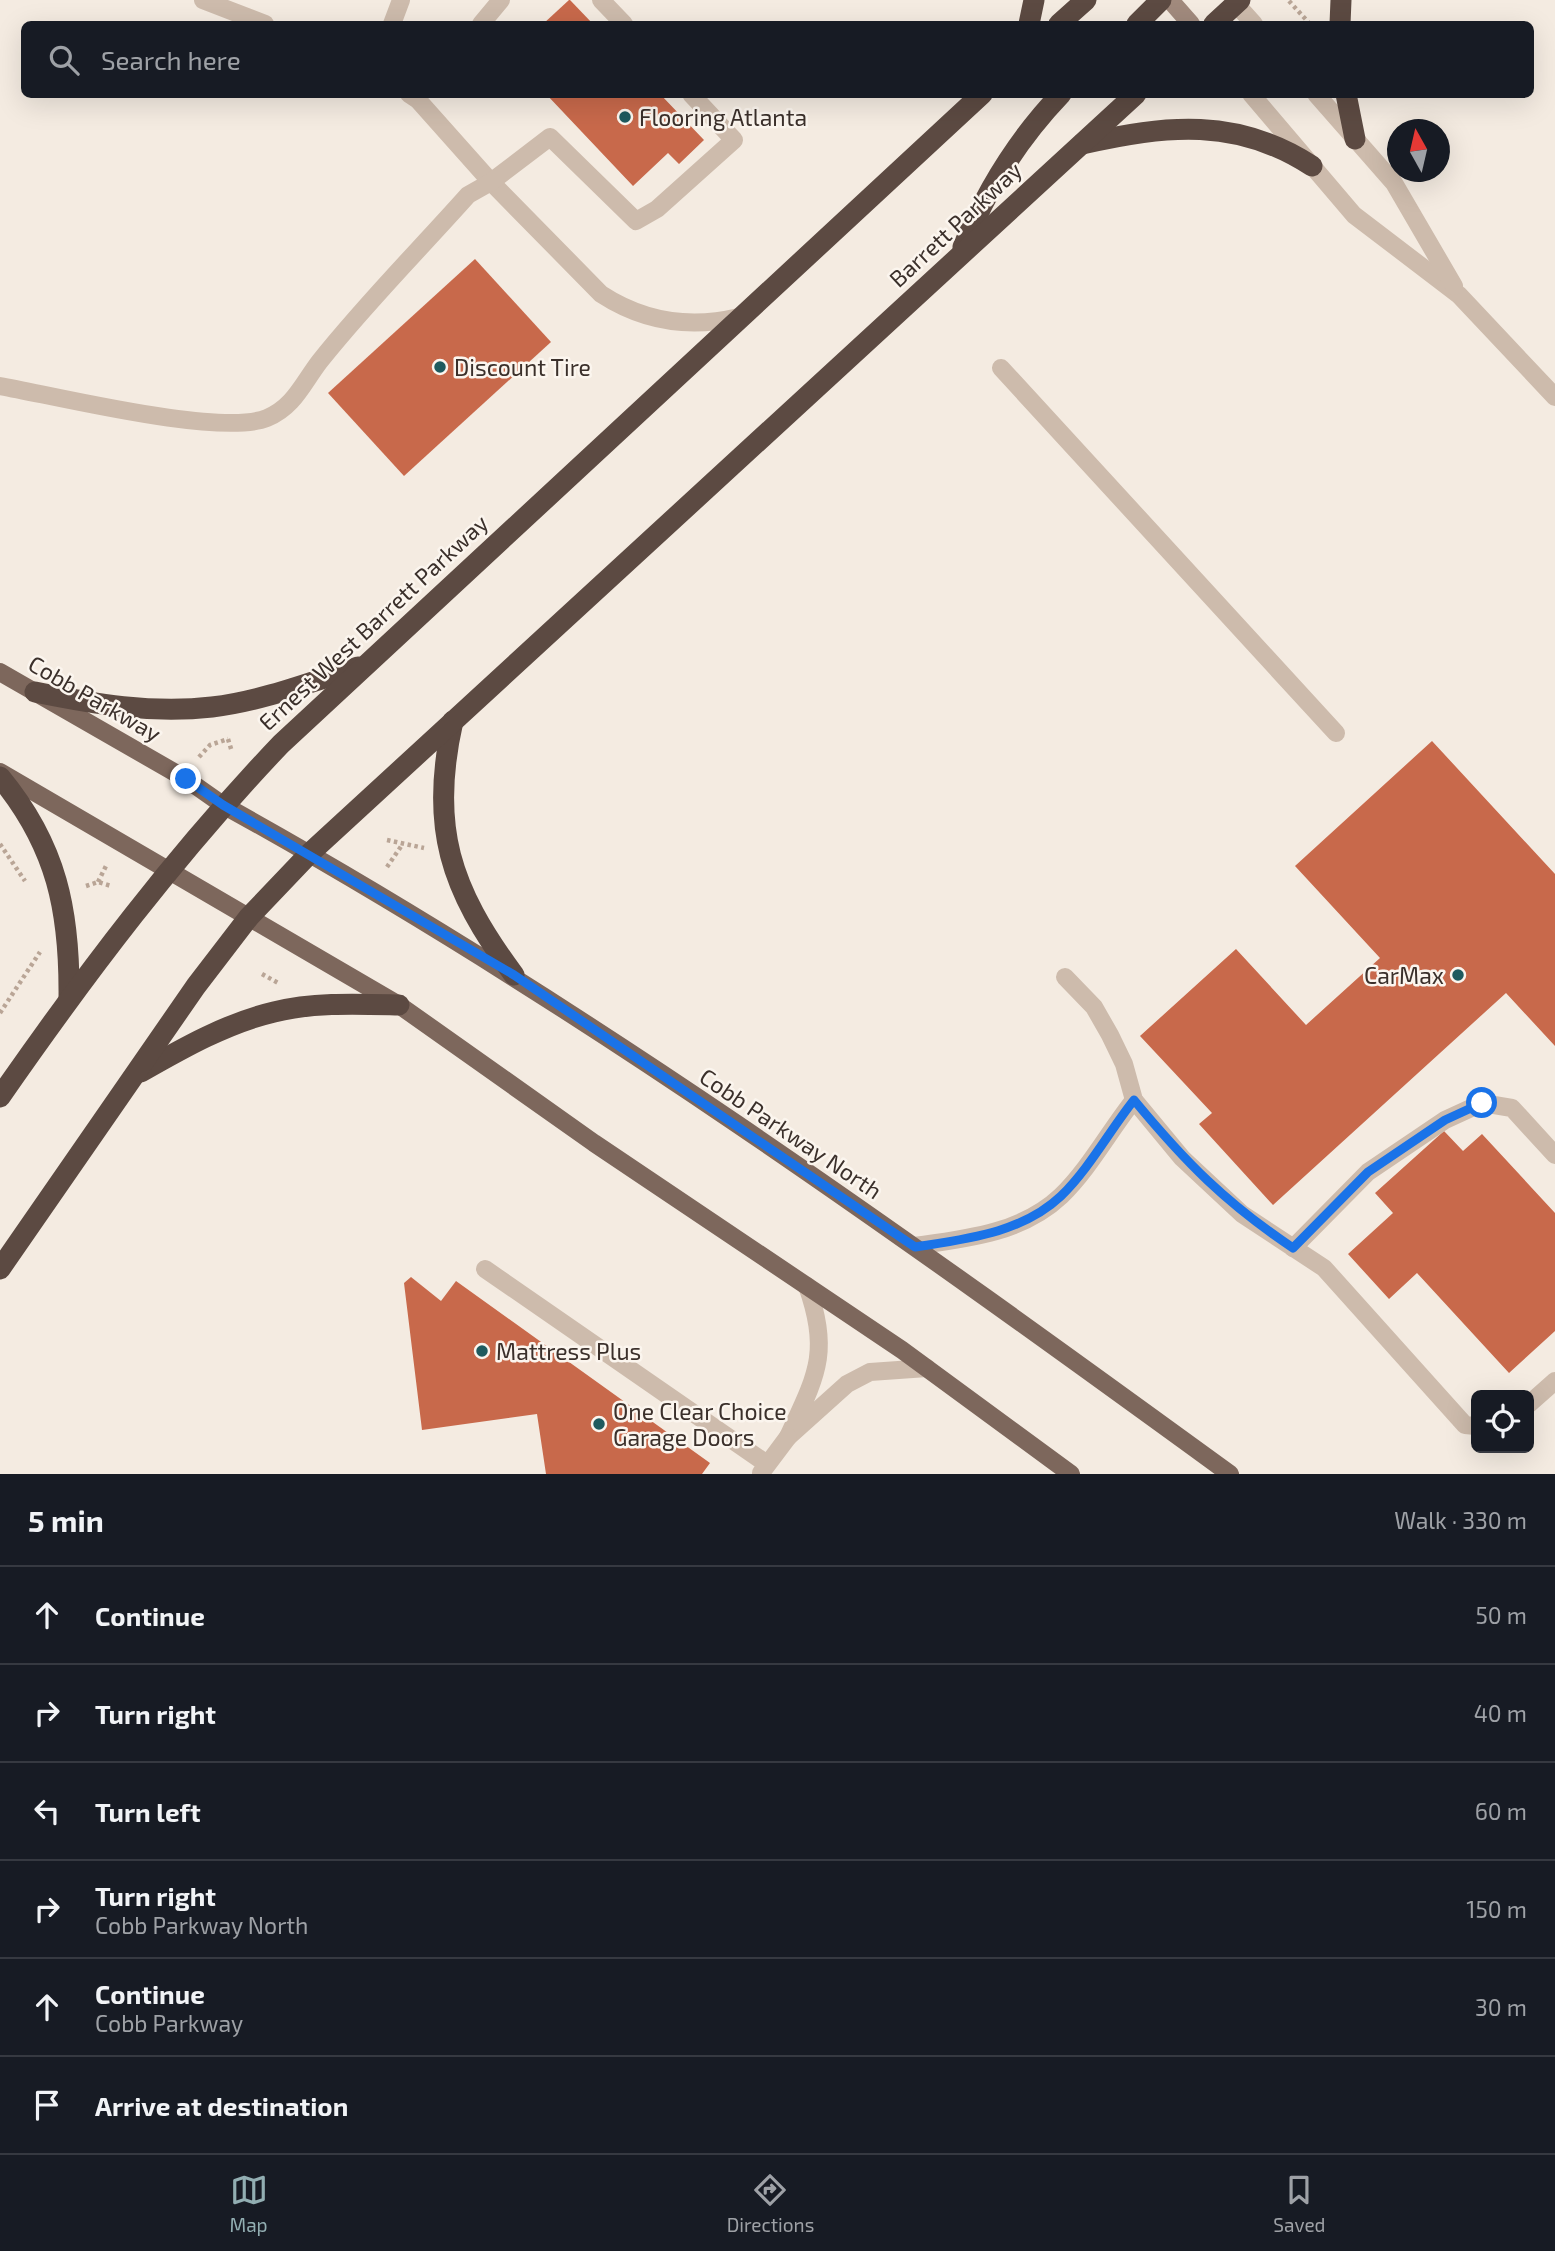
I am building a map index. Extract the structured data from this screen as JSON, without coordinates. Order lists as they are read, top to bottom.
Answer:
{
  "streets": {
    "highway": ["Barrett Parkway", "Ernest West Barrett Parkway"],
    "main road": ["Cobb Parkway", "Cobb Parkway North"]
  },
  "crossings": [
    ["Ernest West Barrett Parkway", "Cobb Parkway"],
    ["Cobb Parkway", "Cobb Parkway North"]
  ],
  "places": [
    "Flooring Atlanta",
    "Discount Tire",
    "CarMax",
    "Mattress Plus",
    "One Clear Choice Garage Doors"
  ],
  "north": "top",
  "page": {
    "search": "Search here",
    "heading": ["5 min", "Walk · 330 m"],
    "list": [
      ["Continue", "50 m"],
      ["Turn right", "40 m"],
      ["Turn left", "60 m"],
      ["Turn right", "Cobb Parkway North", "150 m"],
      ["Continue", "Cobb Parkway", "30 m"],
      "Arrive at destination"
    ],
    "nav": ["Map", "Directions", "Saved"]
  }
}
